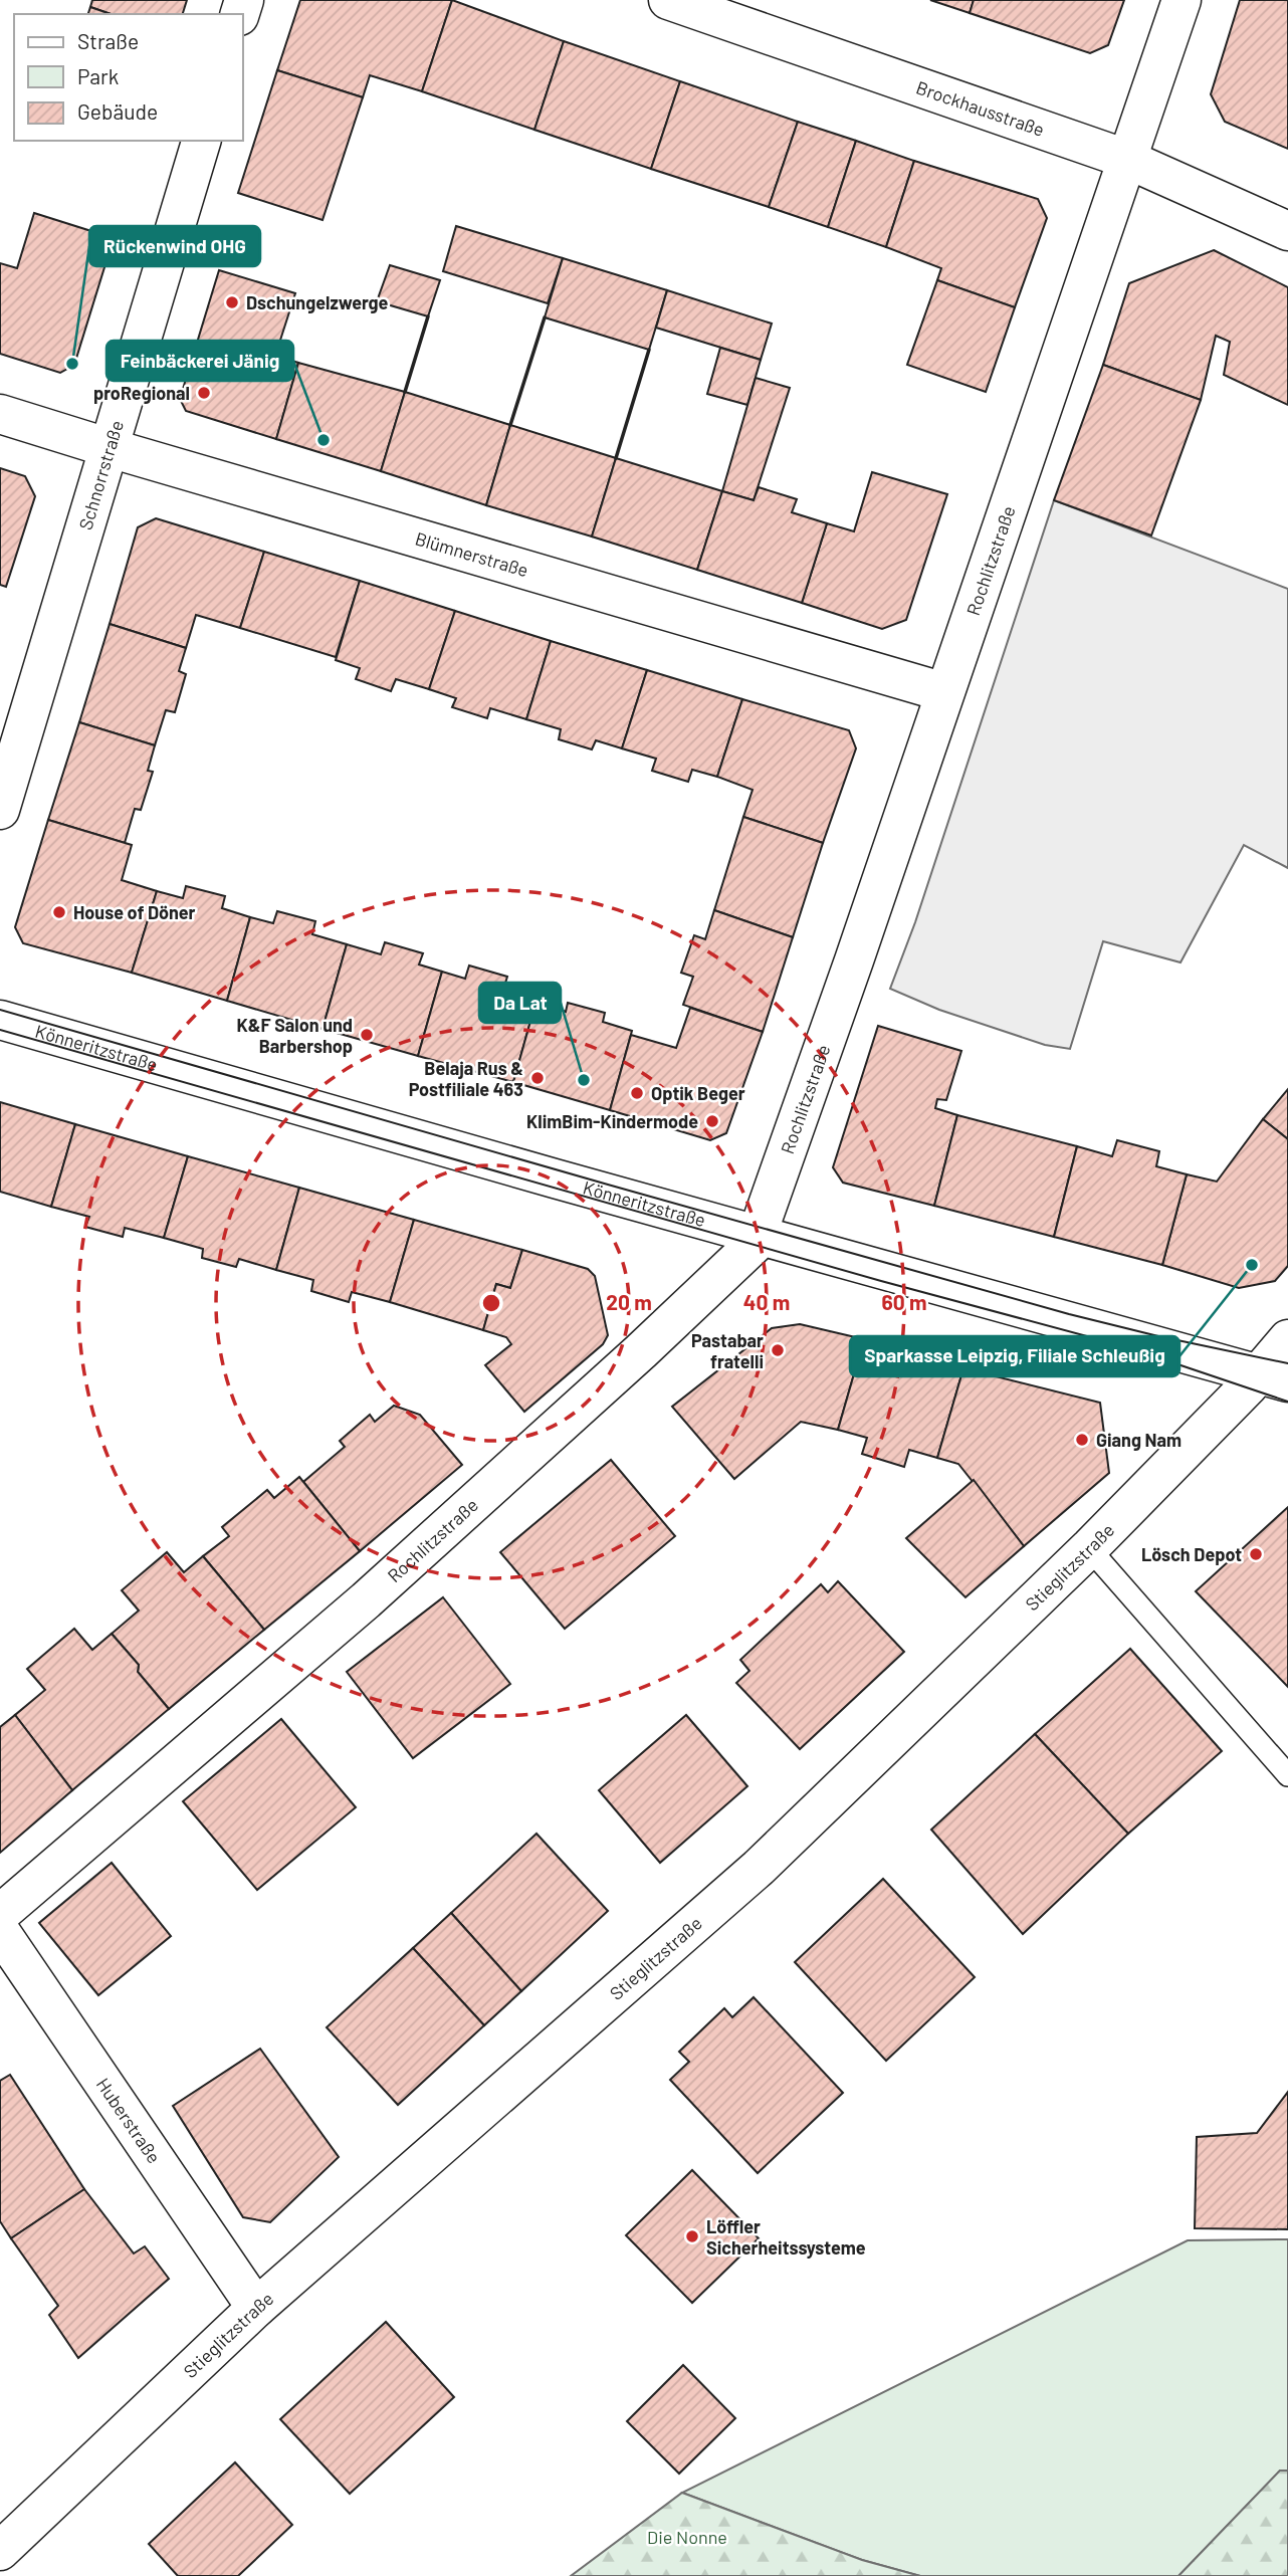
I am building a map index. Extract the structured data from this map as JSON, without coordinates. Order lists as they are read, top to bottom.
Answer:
{
  "streets": {
    "street": [
      "Brockhausstraße",
      "Schnorrstraße",
      "Blümnerstraße",
      "Rochlitzstraße",
      "Könneritzstraße",
      "Stieglitzstraße",
      "Huberstraße"
    ]
  },
  "crossings": [
    ["Brockhausstraße", "Rochlitzstraße"],
    ["Schnorrstraße", "Blümnerstraße"],
    ["Blümnerstraße", "Rochlitzstraße"],
    ["Rochlitzstraße", "Könneritzstraße"],
    ["Könneritzstraße", "Stieglitzstraße"],
    ["Stieglitzstraße", "Huberstraße"]
  ],
  "parks": ["Die Nonne"],
  "places": [
    "Dschungelzwerge",
    "Rückenwind OHG",
    "proRegional",
    "Feinbäckerei Jänig",
    "House of Döner",
    "K&F Salon und Barbershop",
    "Belaja Rus & Postfiliale 463",
    "Da Lat",
    "Optik Beger",
    "KlimBim-Kindermode",
    "Sparkasse Leipzig, Filiale Schleußig",
    "Pastabar fratelli",
    "Giang Nam",
    "Lösch Depot",
    "Löffler Sicherheitssysteme"
  ],
  "legend": ["Straße", "Park", "Gebäude"],
  "rings": ["20 m", "40 m", "60 m"]
}
